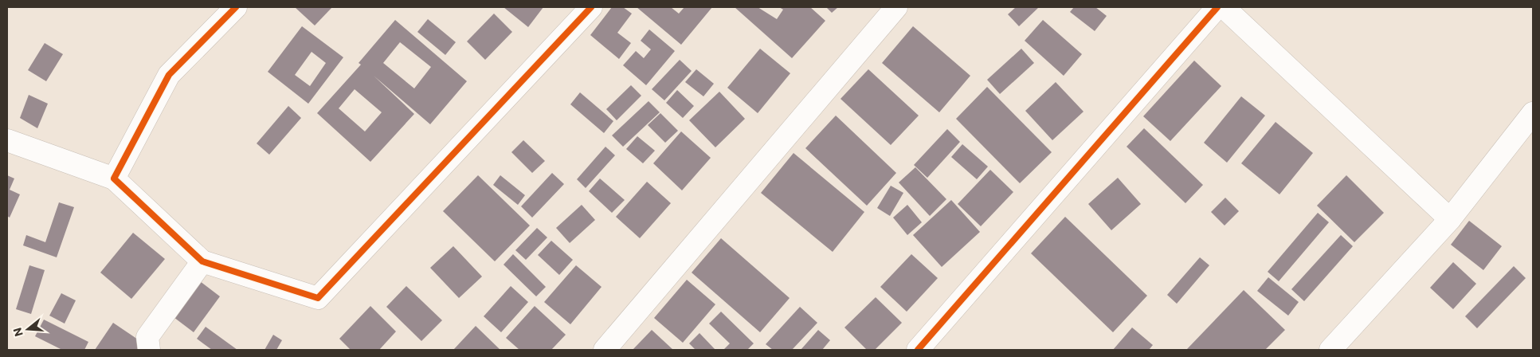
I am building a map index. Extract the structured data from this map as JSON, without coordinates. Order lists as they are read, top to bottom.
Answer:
{
  "north": "left"
}
